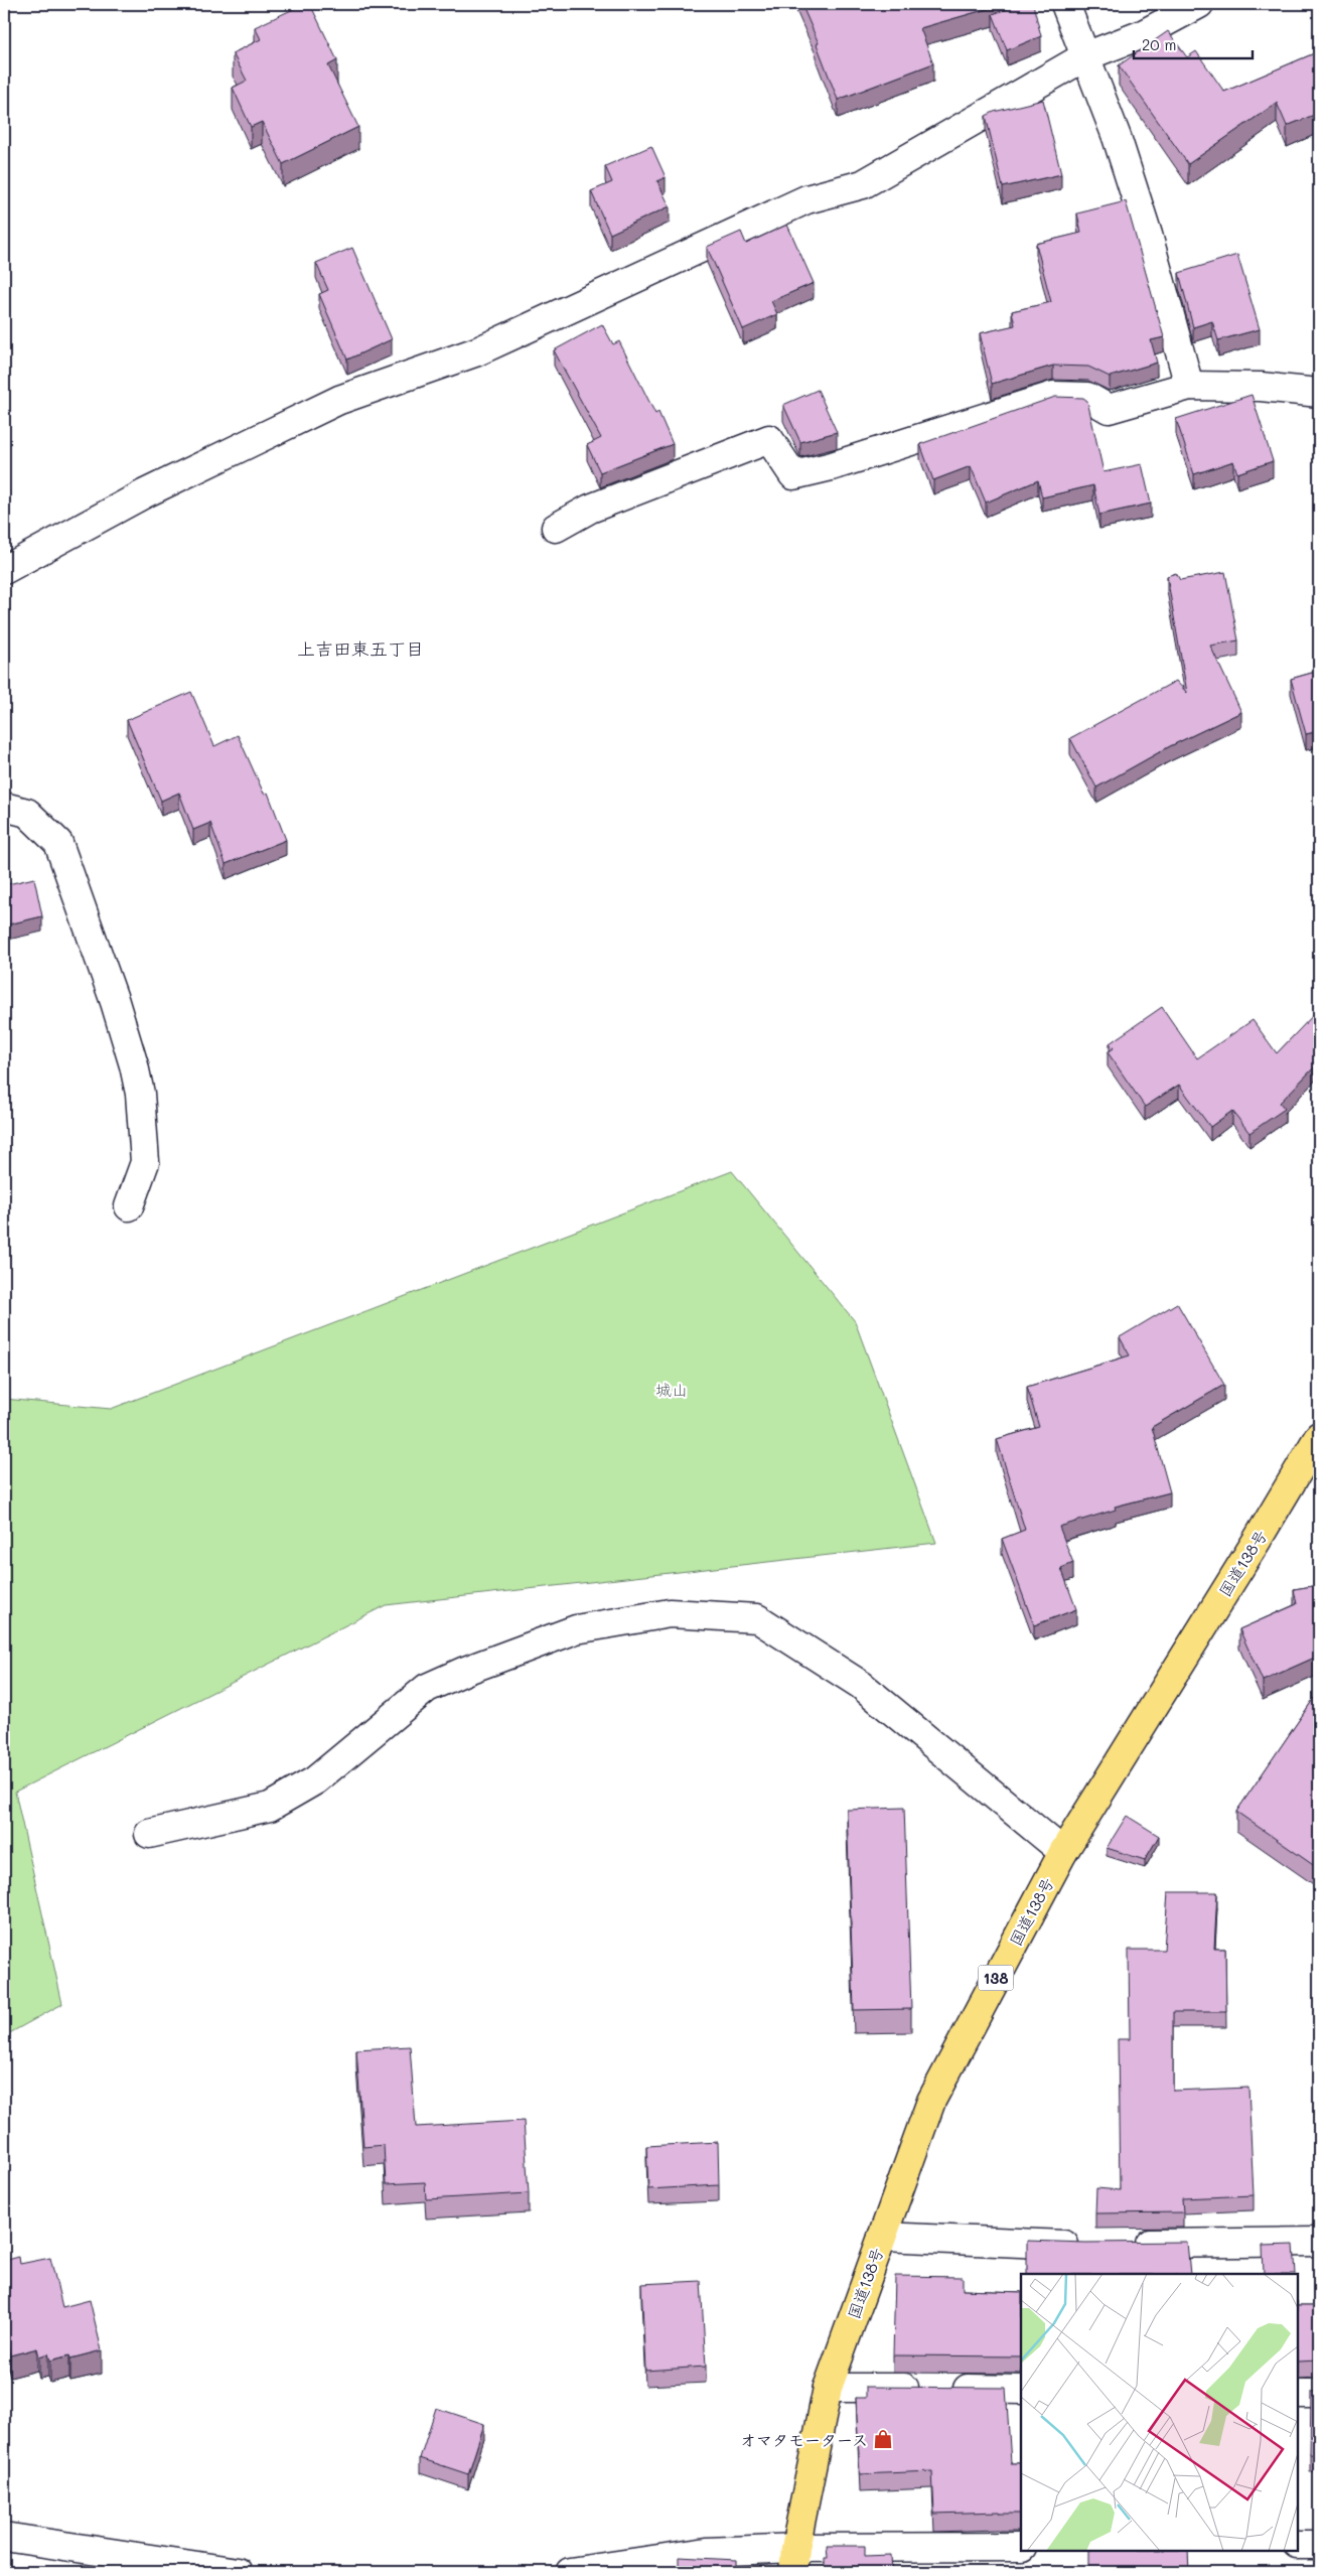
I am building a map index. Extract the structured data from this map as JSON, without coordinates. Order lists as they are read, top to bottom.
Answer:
{
  "streets": {
    "highway": ["国道138号", "138"]
  },
  "districts": ["上吉田東五丁目"],
  "parks": ["城山"],
  "places": {
    "shop": ["オマタモータース"]
  },
  "scale_bar": "20 m"
}
